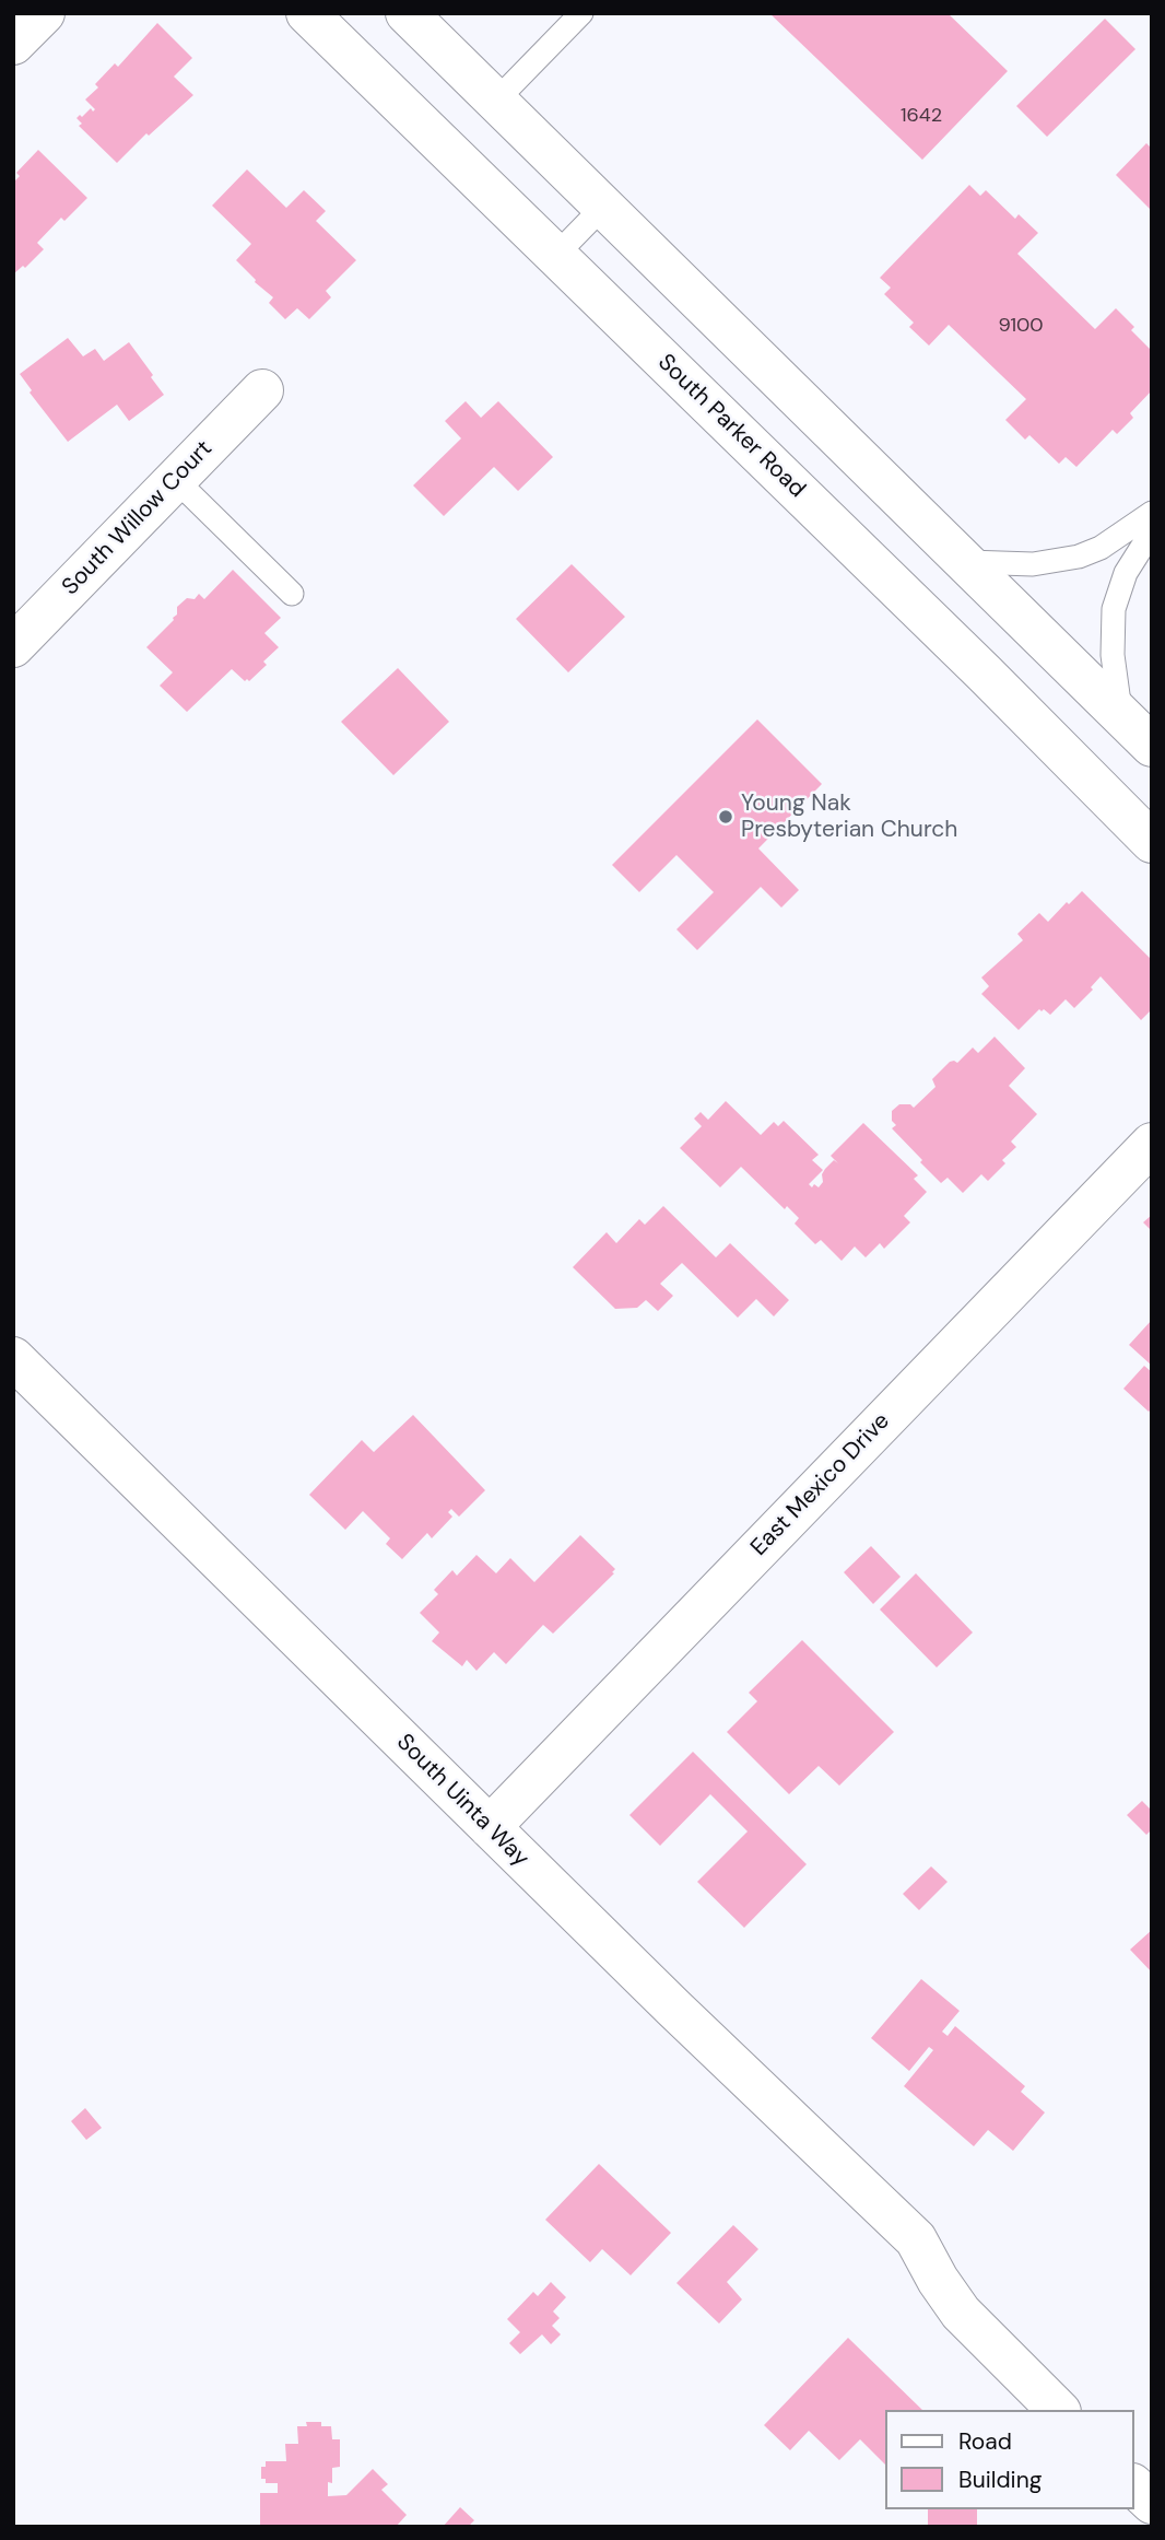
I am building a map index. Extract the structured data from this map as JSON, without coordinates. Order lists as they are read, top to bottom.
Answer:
{
  "streets": {
    "street": [
      "South Parker Road",
      "South Willow Court",
      "East Mexico Drive",
      "South Uinta Way"
    ]
  },
  "crossings": [
    ["East Mexico Drive", "South Uinta Way"]
  ],
  "places": ["Young Nak Presbyterian Church"],
  "house_numbers": ["1642", "9100"],
  "legend": ["Road", "Building"]
}
